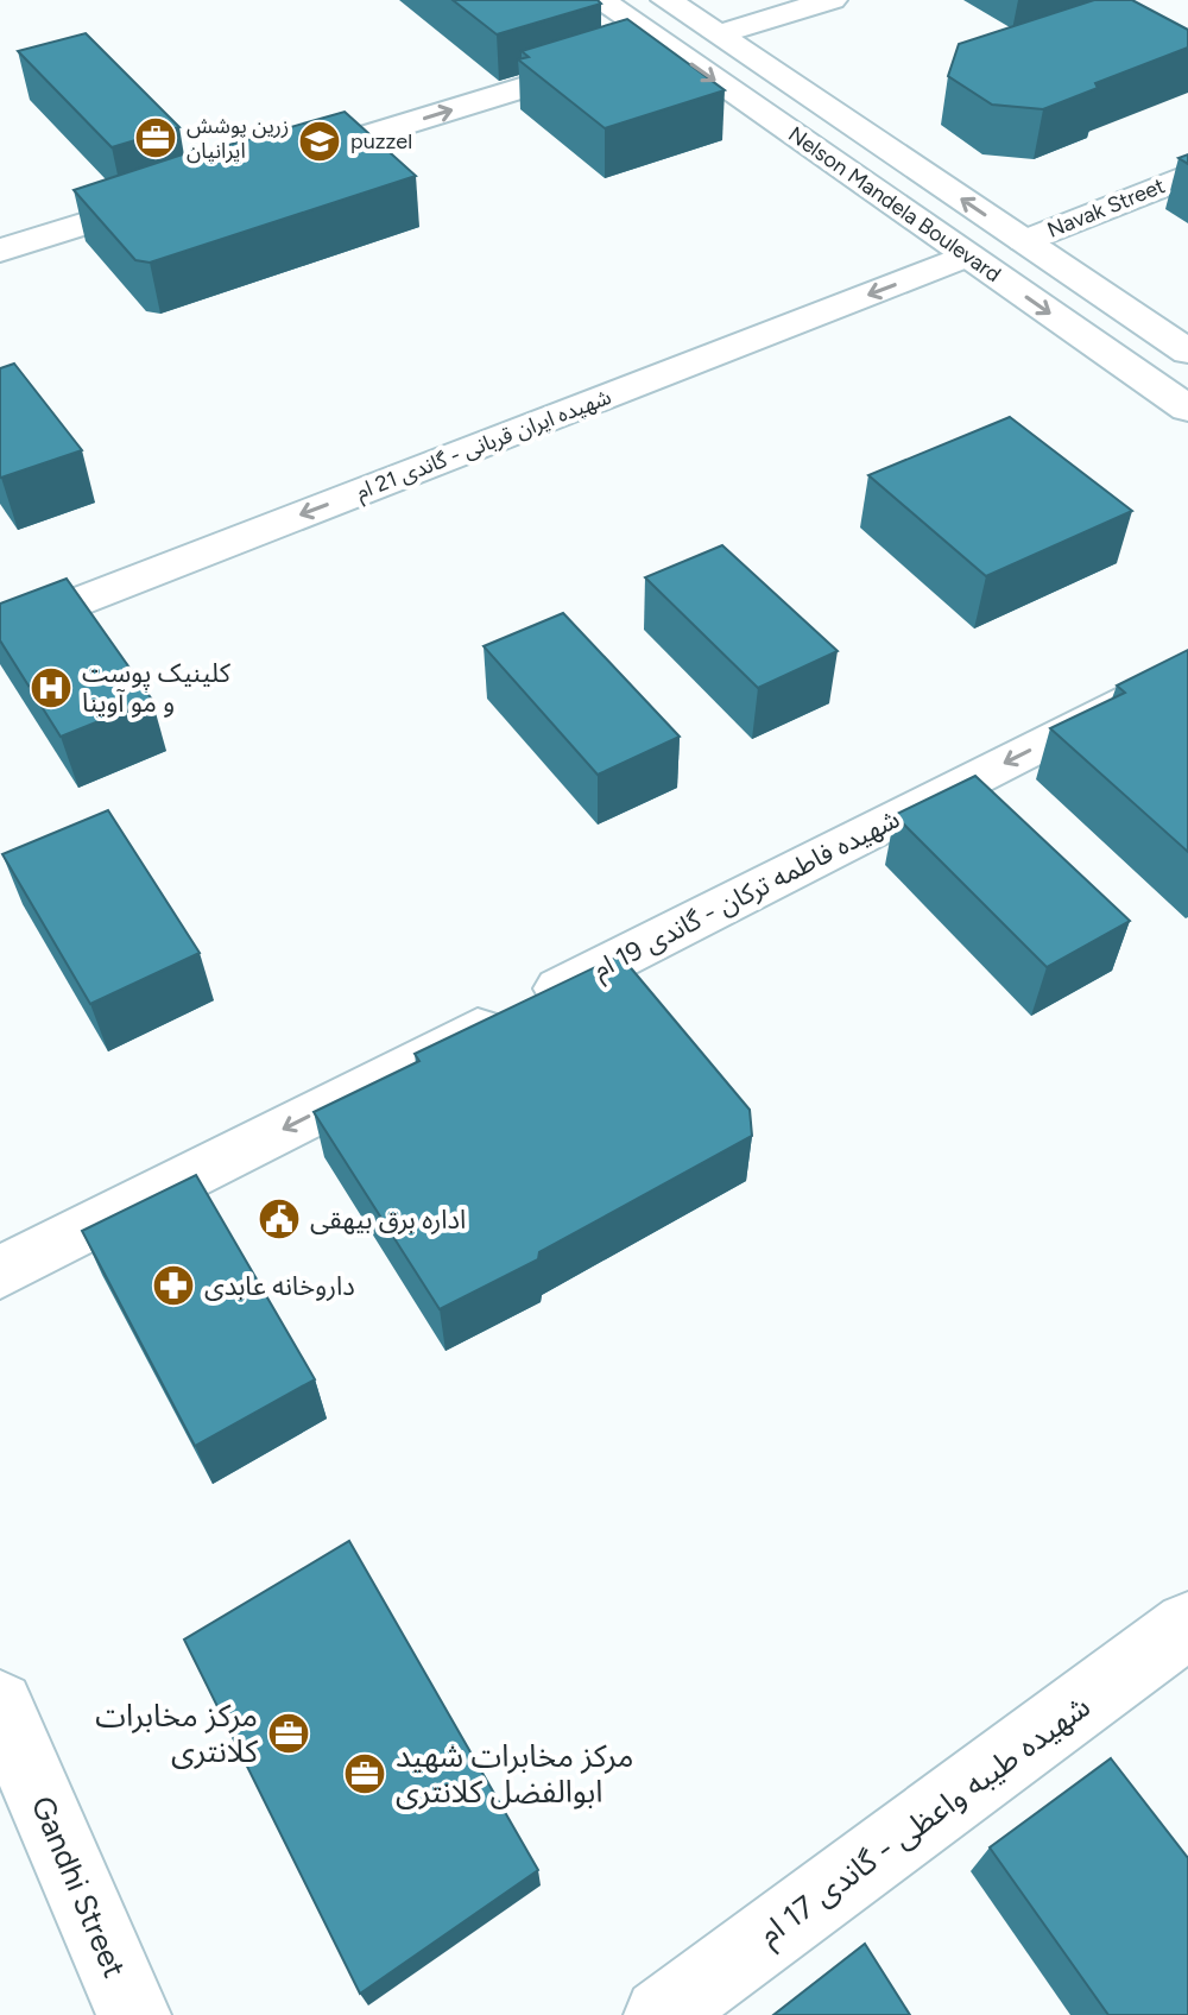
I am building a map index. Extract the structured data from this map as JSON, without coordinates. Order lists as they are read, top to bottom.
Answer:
{
  "streets": {
    "street": [
      "Nelson Mandela Boulevard",
      "Navak Street",
      "شهیده ایران قربانی - گاندی 21 ام",
      "شهیده فاطمه ترکان - گاندی 19 ام",
      "شهیده طیبه واعظی - گاندی 17 ام",
      "Gandhi Street"
    ]
  },
  "crossings": [
    ["Nelson Mandela Boulevard", "Navak Street"],
    ["Nelson Mandela Boulevard", "شهیده ایران قربانی - گاندی 21 ام"]
  ],
  "one_way": ["شهیده فاطمه ترکان - گاندی 19 ام"],
  "places": {
    "office": ["زرین پوشش ایرانیان", "مرکز مخابرات کلانتری", "مرکز مخابرات شهید ابوالفضل کلانتری"],
    "school or university": ["puzzel"],
    "hospital": ["کلینیک پوست و مو آوینا"],
    "public building": ["اداره برق بیهقی"],
    "pharmacy": ["داروخانه عابدی"]
  }
}
